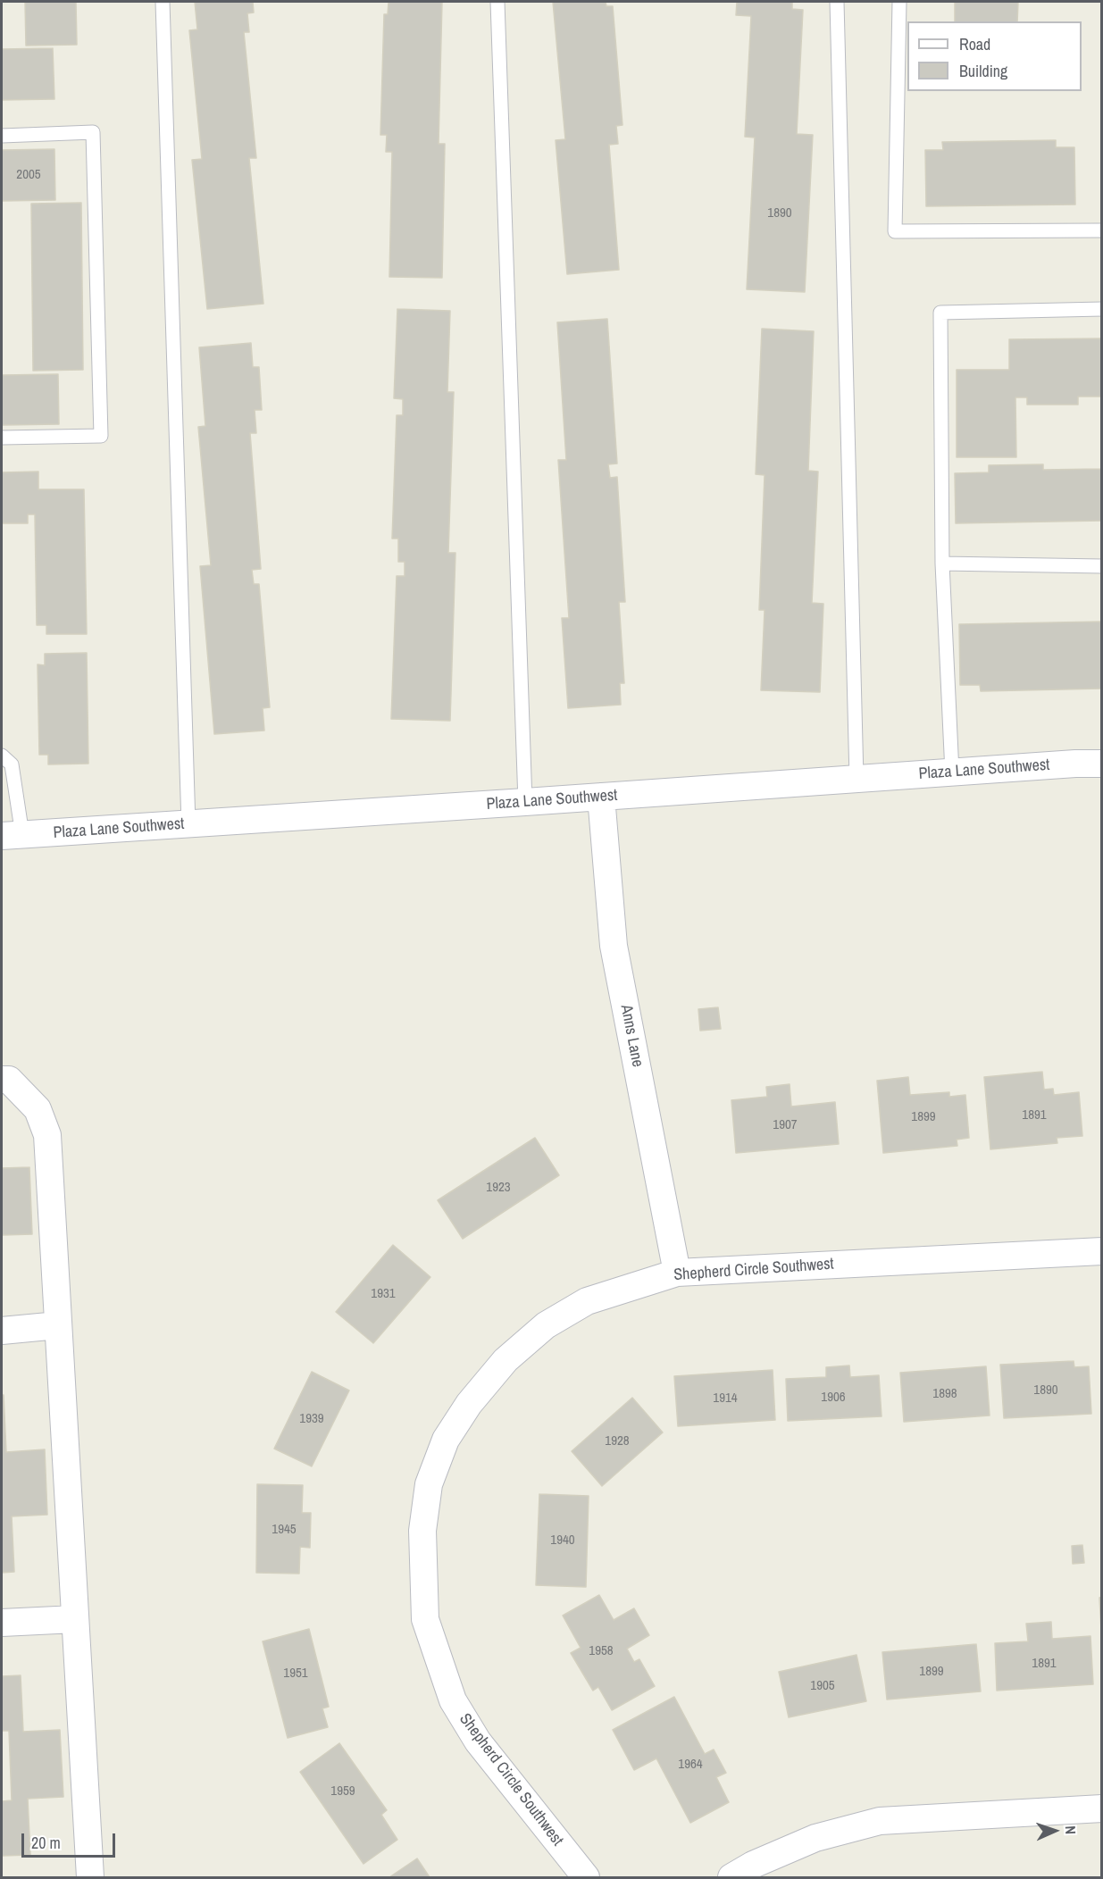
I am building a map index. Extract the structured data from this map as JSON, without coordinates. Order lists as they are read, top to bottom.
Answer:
{
  "streets": {
    "street": ["Plaza Lane Southwest", "Anns Lane", "Shepherd Circle Southwest"]
  },
  "crossings": [
    ["Plaza Lane Southwest", "Anns Lane"],
    ["Anns Lane", "Shepherd Circle Southwest"]
  ],
  "house_numbers": [
    "2005",
    "1890",
    "1891",
    "1899",
    "1907",
    "1923",
    "1931",
    "1890",
    "1898",
    "1906",
    "1914",
    "1939",
    "1928",
    "1945",
    "1940",
    "1958",
    "1891",
    "1899",
    "1951",
    "1905",
    "1964",
    "1959"
  ],
  "legend": ["Road", "Building"],
  "scale_bar": "20 m",
  "north": "right"
}
